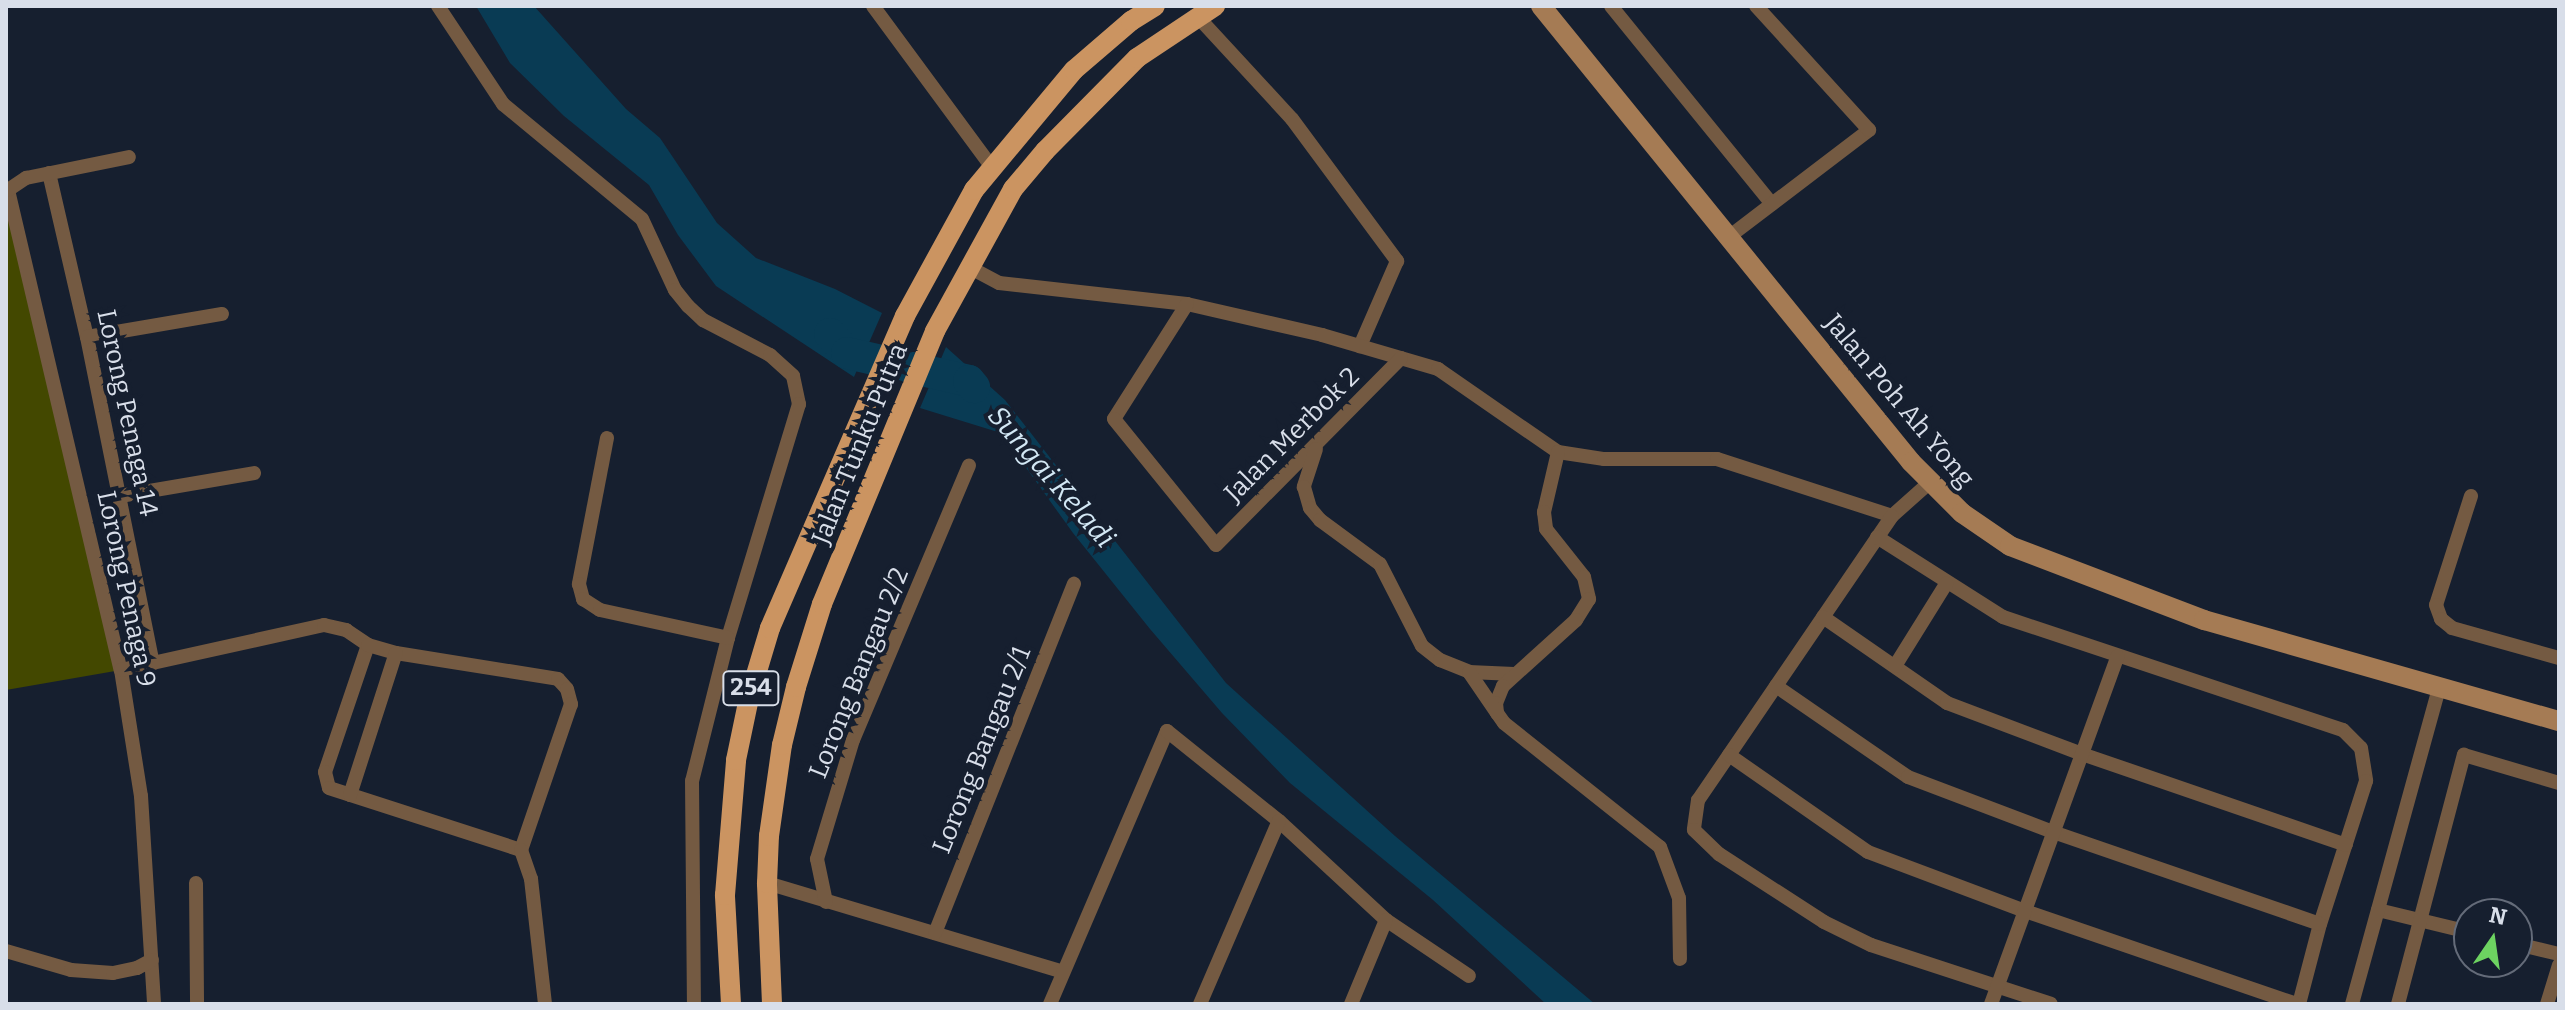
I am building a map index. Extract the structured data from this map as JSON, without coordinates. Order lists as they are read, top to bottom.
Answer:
{
  "streets": {
    "main road": ["Jalan Poh Ah Yong", "Jalan Tunku Putra", "254"],
    "street": [
      "Lorong Penaga 14",
      "Jalan Merbok 2",
      "Lorong Penaga 9",
      "Lorong Bangau 2/2",
      "Lorong Bangau 2/1"
    ]
  },
  "water": ["Sungai Keladi"],
  "north": "top"
}
